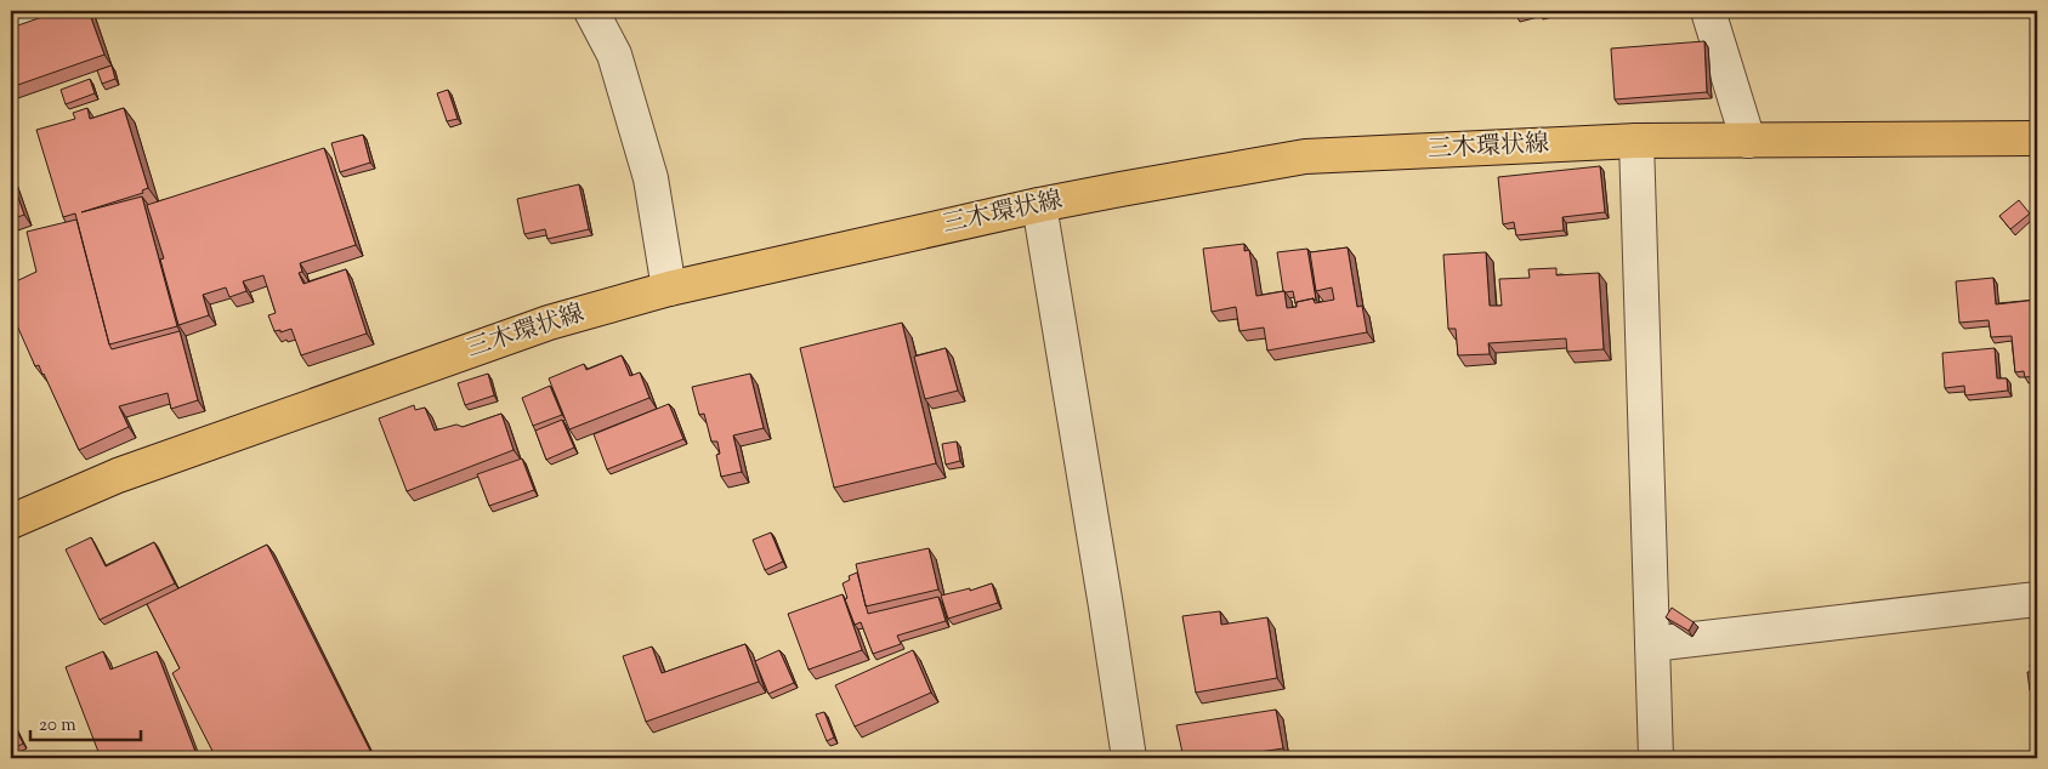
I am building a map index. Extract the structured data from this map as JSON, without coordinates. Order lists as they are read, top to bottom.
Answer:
{
  "streets": {
    "main road": ["三木環状線"]
  },
  "scale_bar": "20 m"
}
